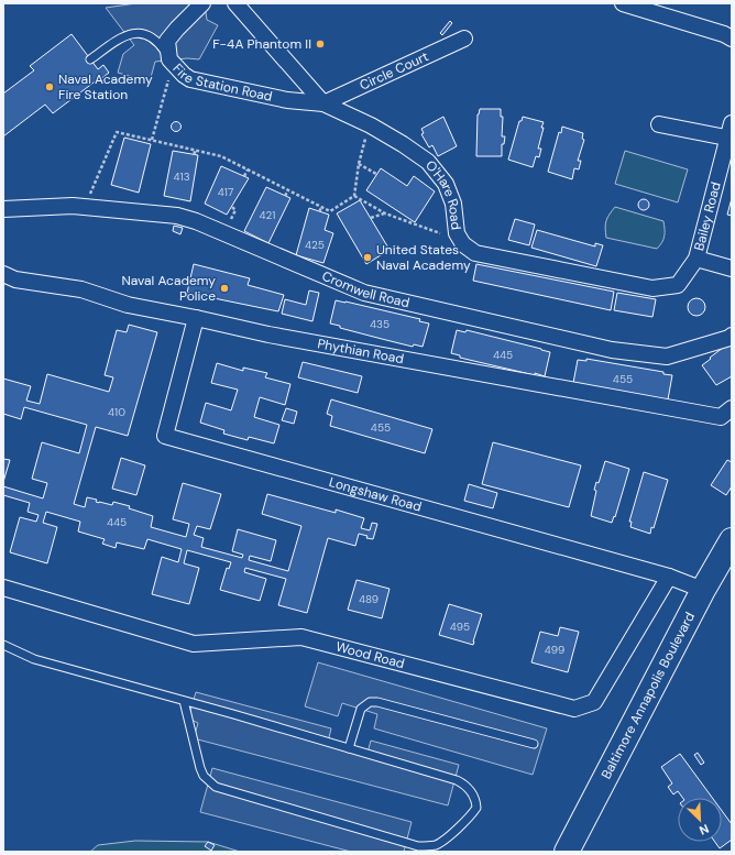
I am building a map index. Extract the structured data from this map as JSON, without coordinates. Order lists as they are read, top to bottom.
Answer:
{
  "streets": {
    "main road": ["Baltimore Annapolis Boulevard"],
    "street": [
      "Circle Court",
      "Fire Station Road",
      "O'Hare Road",
      "Bailey Road",
      "Cromwell Road",
      "Phythian Road",
      "Longshaw Road",
      "Wood Road"
    ]
  },
  "crossings": [
    ["Circle Court", "Fire Station Road"],
    ["Circle Court", "O'Hare Road"],
    ["Fire Station Road", "O'Hare Road"],
    ["O'Hare Road", "Bailey Road"],
    ["Phythian Road", "Longshaw Road"],
    ["Longshaw Road", "Wood Road"],
    ["Longshaw Road", "Baltimore Annapolis Boulevard"]
  ],
  "places": [
    "F-4A Phantom II",
    "Naval Academy Fire Station",
    "United States Naval Academy",
    "Naval Academy Police"
  ],
  "house_numbers": [
    "413",
    "417",
    "421",
    "425",
    "435",
    "445",
    "455",
    "410",
    "455",
    "445",
    "489",
    "495",
    "499"
  ],
  "north": "bottom right"
}
